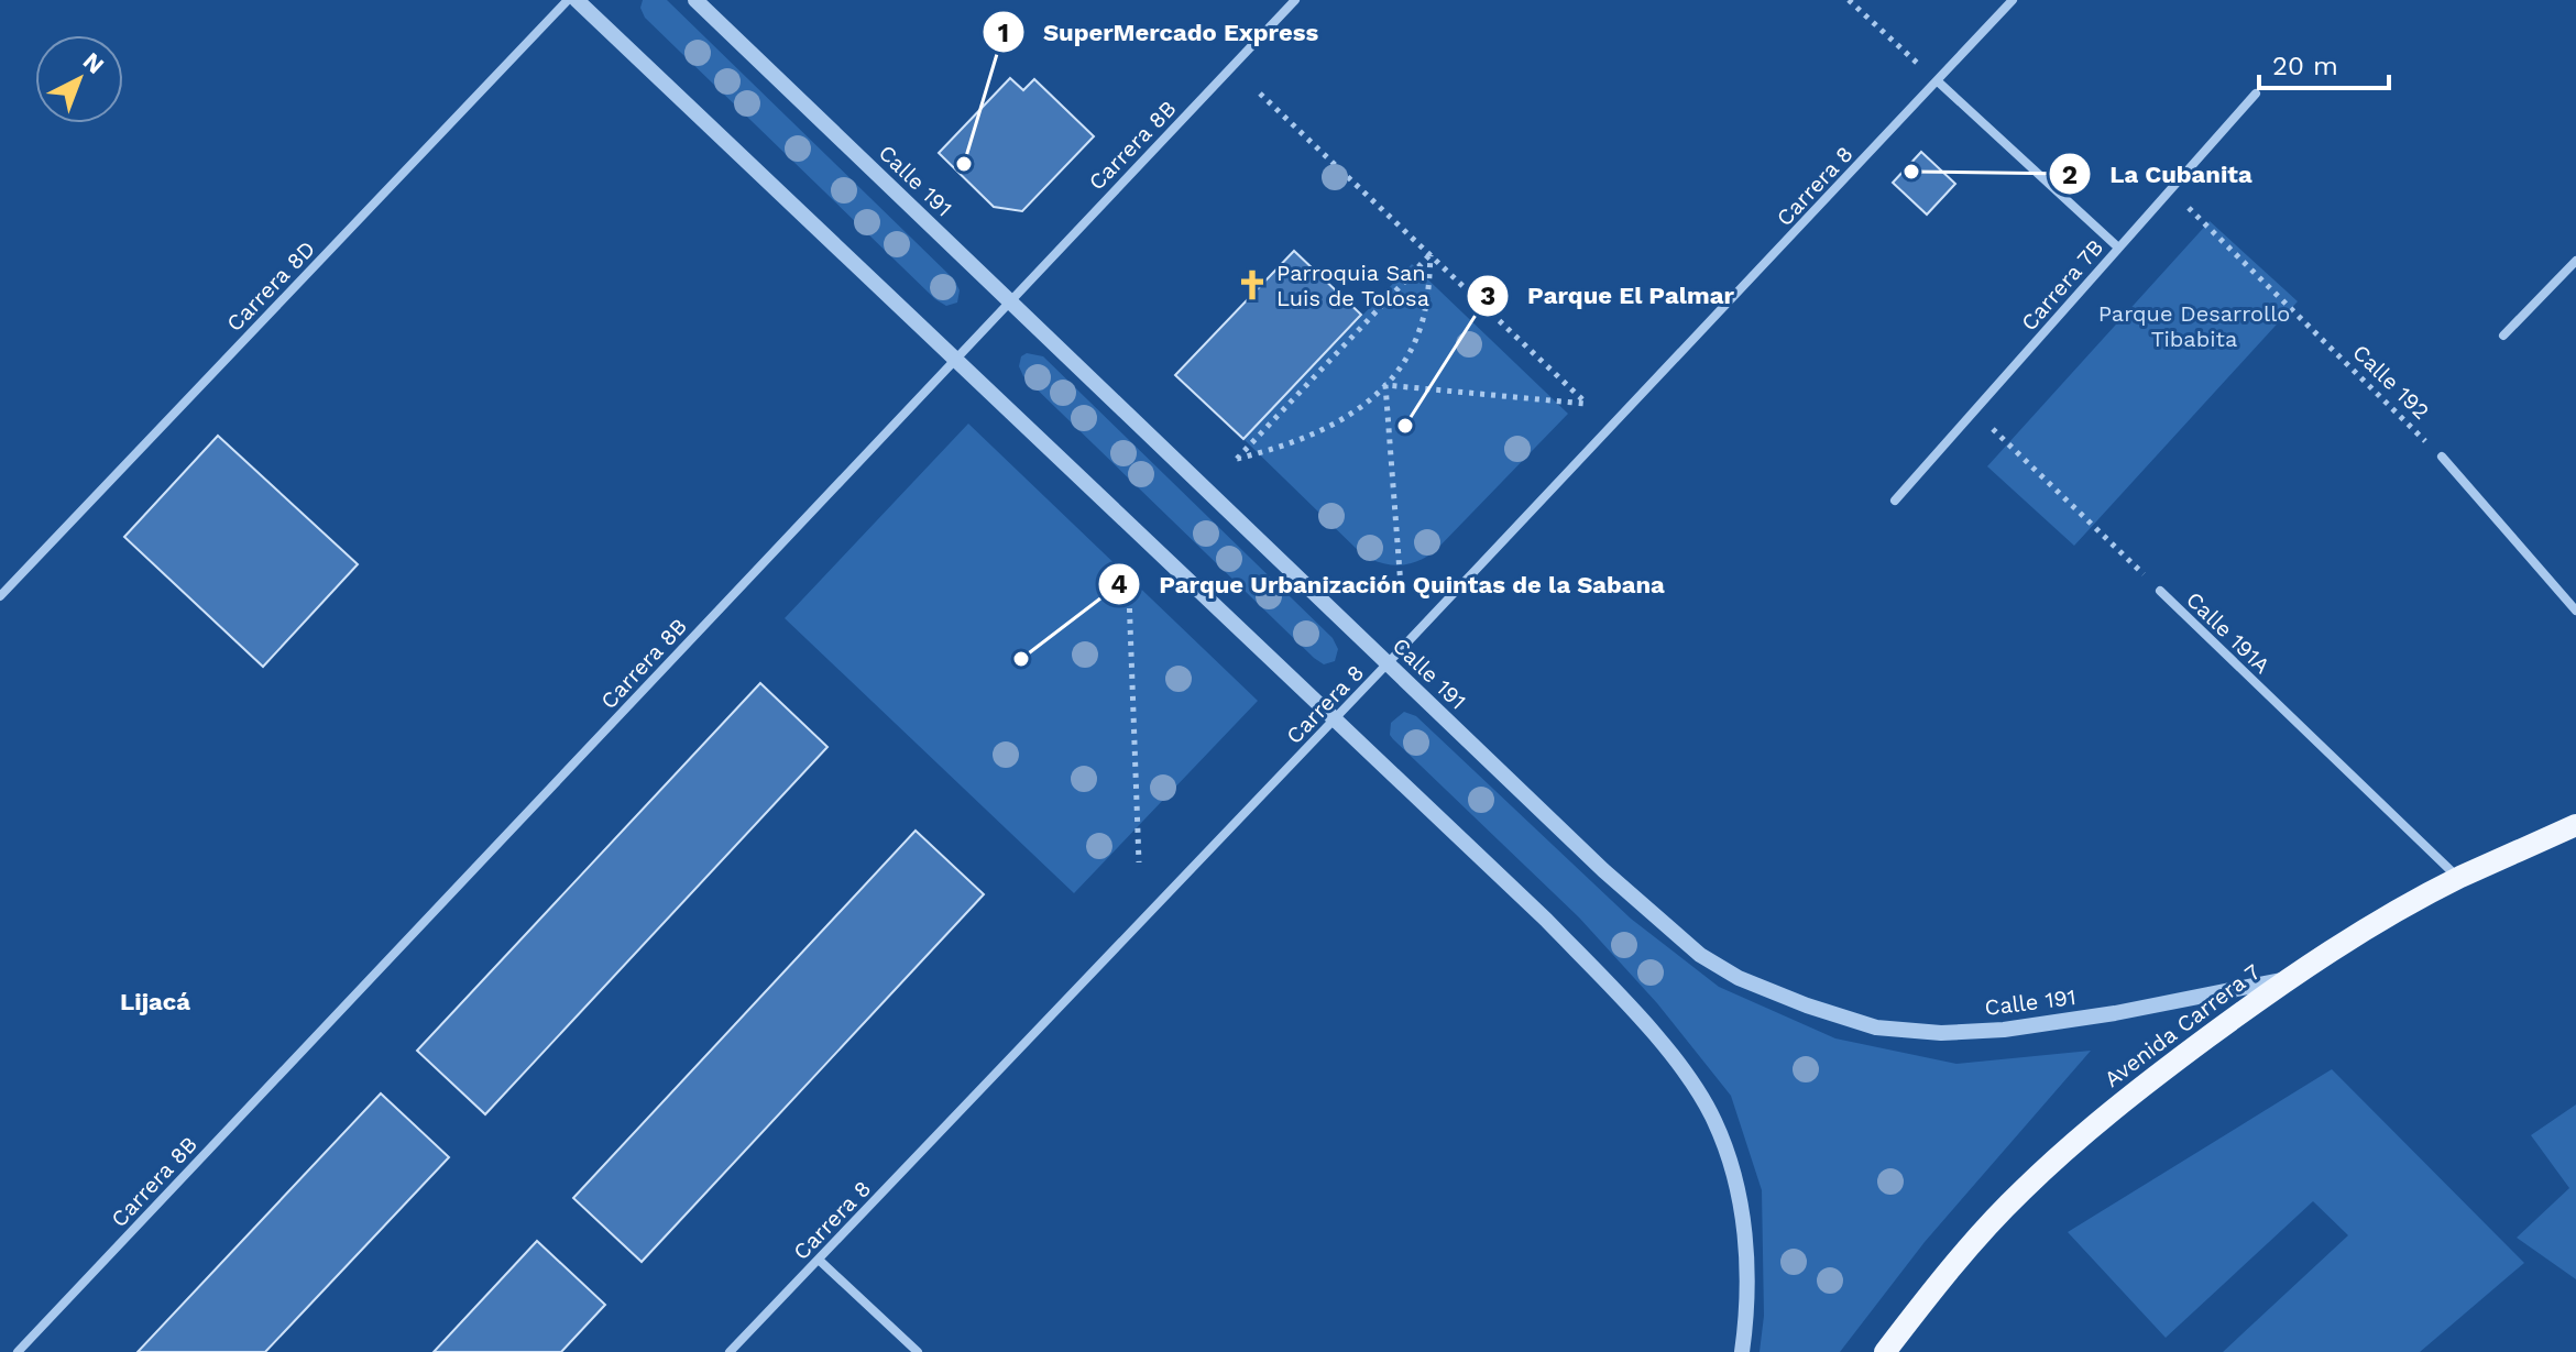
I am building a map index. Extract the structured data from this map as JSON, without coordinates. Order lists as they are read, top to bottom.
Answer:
{
  "streets": {
    "main road": ["Avenida Carrera 7"],
    "street": [
      "Carrera 8B",
      "Calle 191",
      "Carrera 8",
      "Carrera 7B",
      "Carrera 8D",
      "Calle 191A"
    ],
    "path": ["Calle 192"]
  },
  "crossings": [
    ["Carrera 8B", "Calle 191"],
    ["Calle 191", "Carrera 8"],
    ["Calle 191", "Avenida Carrera 7"],
    ["Carrera 7B", "Calle 192"],
    ["Carrera 7B", "Calle 191A"],
    ["Calle 191A", "Avenida Carrera 7"]
  ],
  "districts": ["Lijacá"],
  "parks": ["Parque Desarrollo Tibabita"],
  "places": {
    "other": [
      "SuperMercado Express",
      "La Cubanita",
      "Parque El Palmar",
      "Parque Urbanización Quintas de la Sabana"
    ],
    "church": ["Parroquia San Luis de Tolosa"]
  },
  "scale_bar": "20 m",
  "north": "top right"
}
